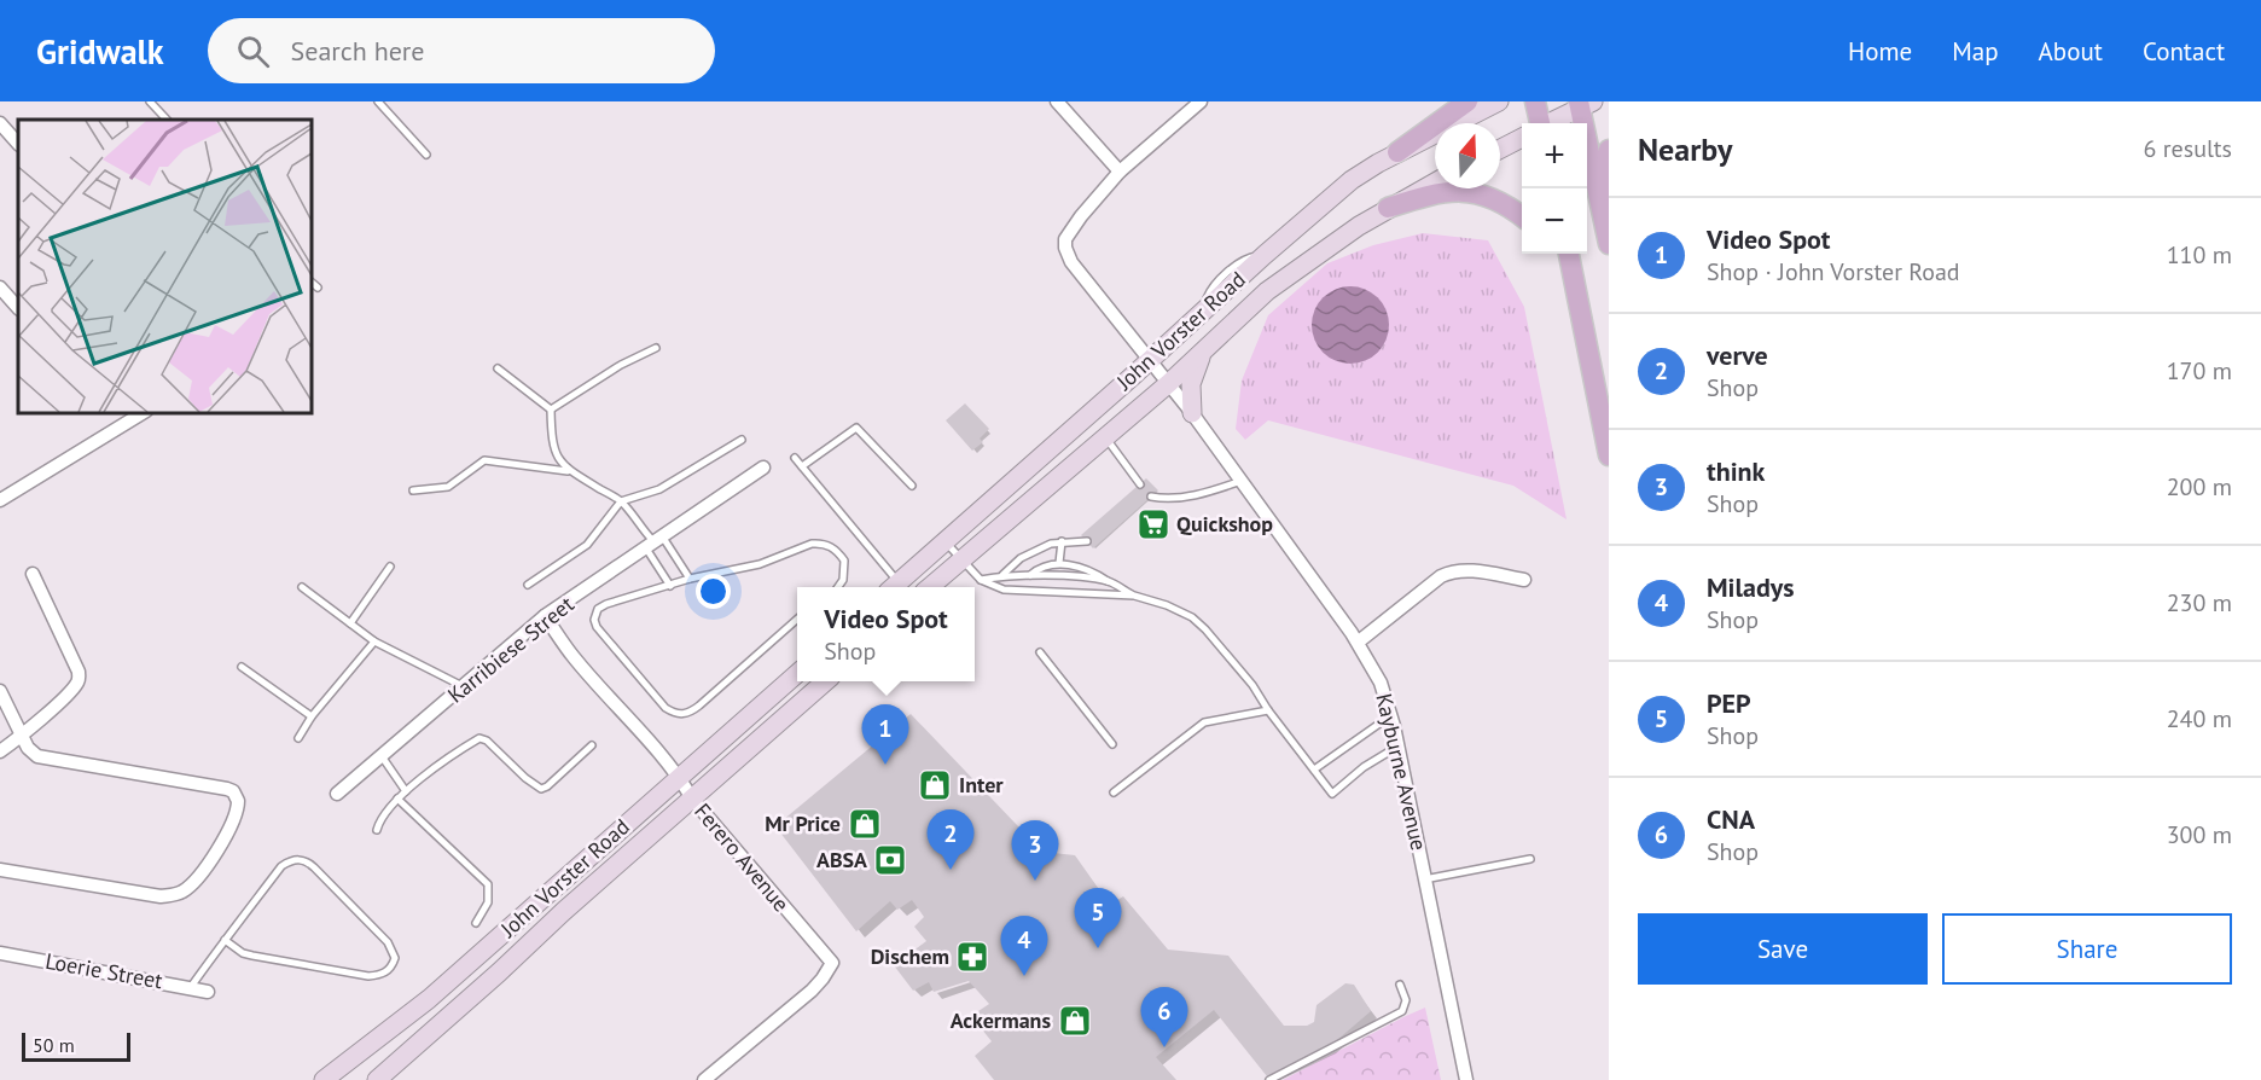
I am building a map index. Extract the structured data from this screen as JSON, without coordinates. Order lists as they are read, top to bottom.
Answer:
{
  "streets": {
    "main road": ["John Vorster Road"],
    "street": [
      "Karribiese Street",
      "Kayburne Avenue",
      "Ferero Avenue",
      "Loerie Street"
    ]
  },
  "crossings": [
    ["John Vorster Road", "Kayburne Avenue"],
    ["John Vorster Road", "Ferero Avenue"],
    ["Karribiese Street", "Ferero Avenue"]
  ],
  "places": {
    "supermarket": ["Quickshop"],
    "shop": ["Inter", "Mr Price", "Ackermans"],
    "bank": ["ABSA"],
    "pharmacy": ["Dischem"]
  },
  "scale_bar": "50 m",
  "north": "top",
  "page": {
    "header": "Gridwalk",
    "search": "Search here",
    "nav": [
      "Home",
      "Map",
      "About",
      "Contact"
    ],
    "heading": ["Nearby", "6 results"],
    "map_buttons": ["+", "−"],
    "list": [
      {
        "mark": "1",
        "name": "Video Spot",
        "note": "Shop · John Vorster Road",
        "value": "110 m"
      },
      {
        "mark": "2",
        "name": "verve",
        "note": "Shop",
        "value": "170 m"
      },
      {
        "mark": "3",
        "name": "think",
        "note": "Shop",
        "value": "200 m"
      },
      {
        "mark": "4",
        "name": "Miladys",
        "note": "Shop",
        "value": "230 m"
      },
      {
        "mark": "5",
        "name": "PEP",
        "note": "Shop",
        "value": "240 m"
      },
      {
        "mark": "6",
        "name": "CNA",
        "note": "Shop",
        "value": "300 m"
      }
    ],
    "popup": ["Video Spot", "Shop"],
    "pins": [
      "1",
      "2",
      "3",
      "5",
      "4",
      "6"
    ],
    "buttons": ["Save", "Share"],
    "scale": "50 m"
  }
}
